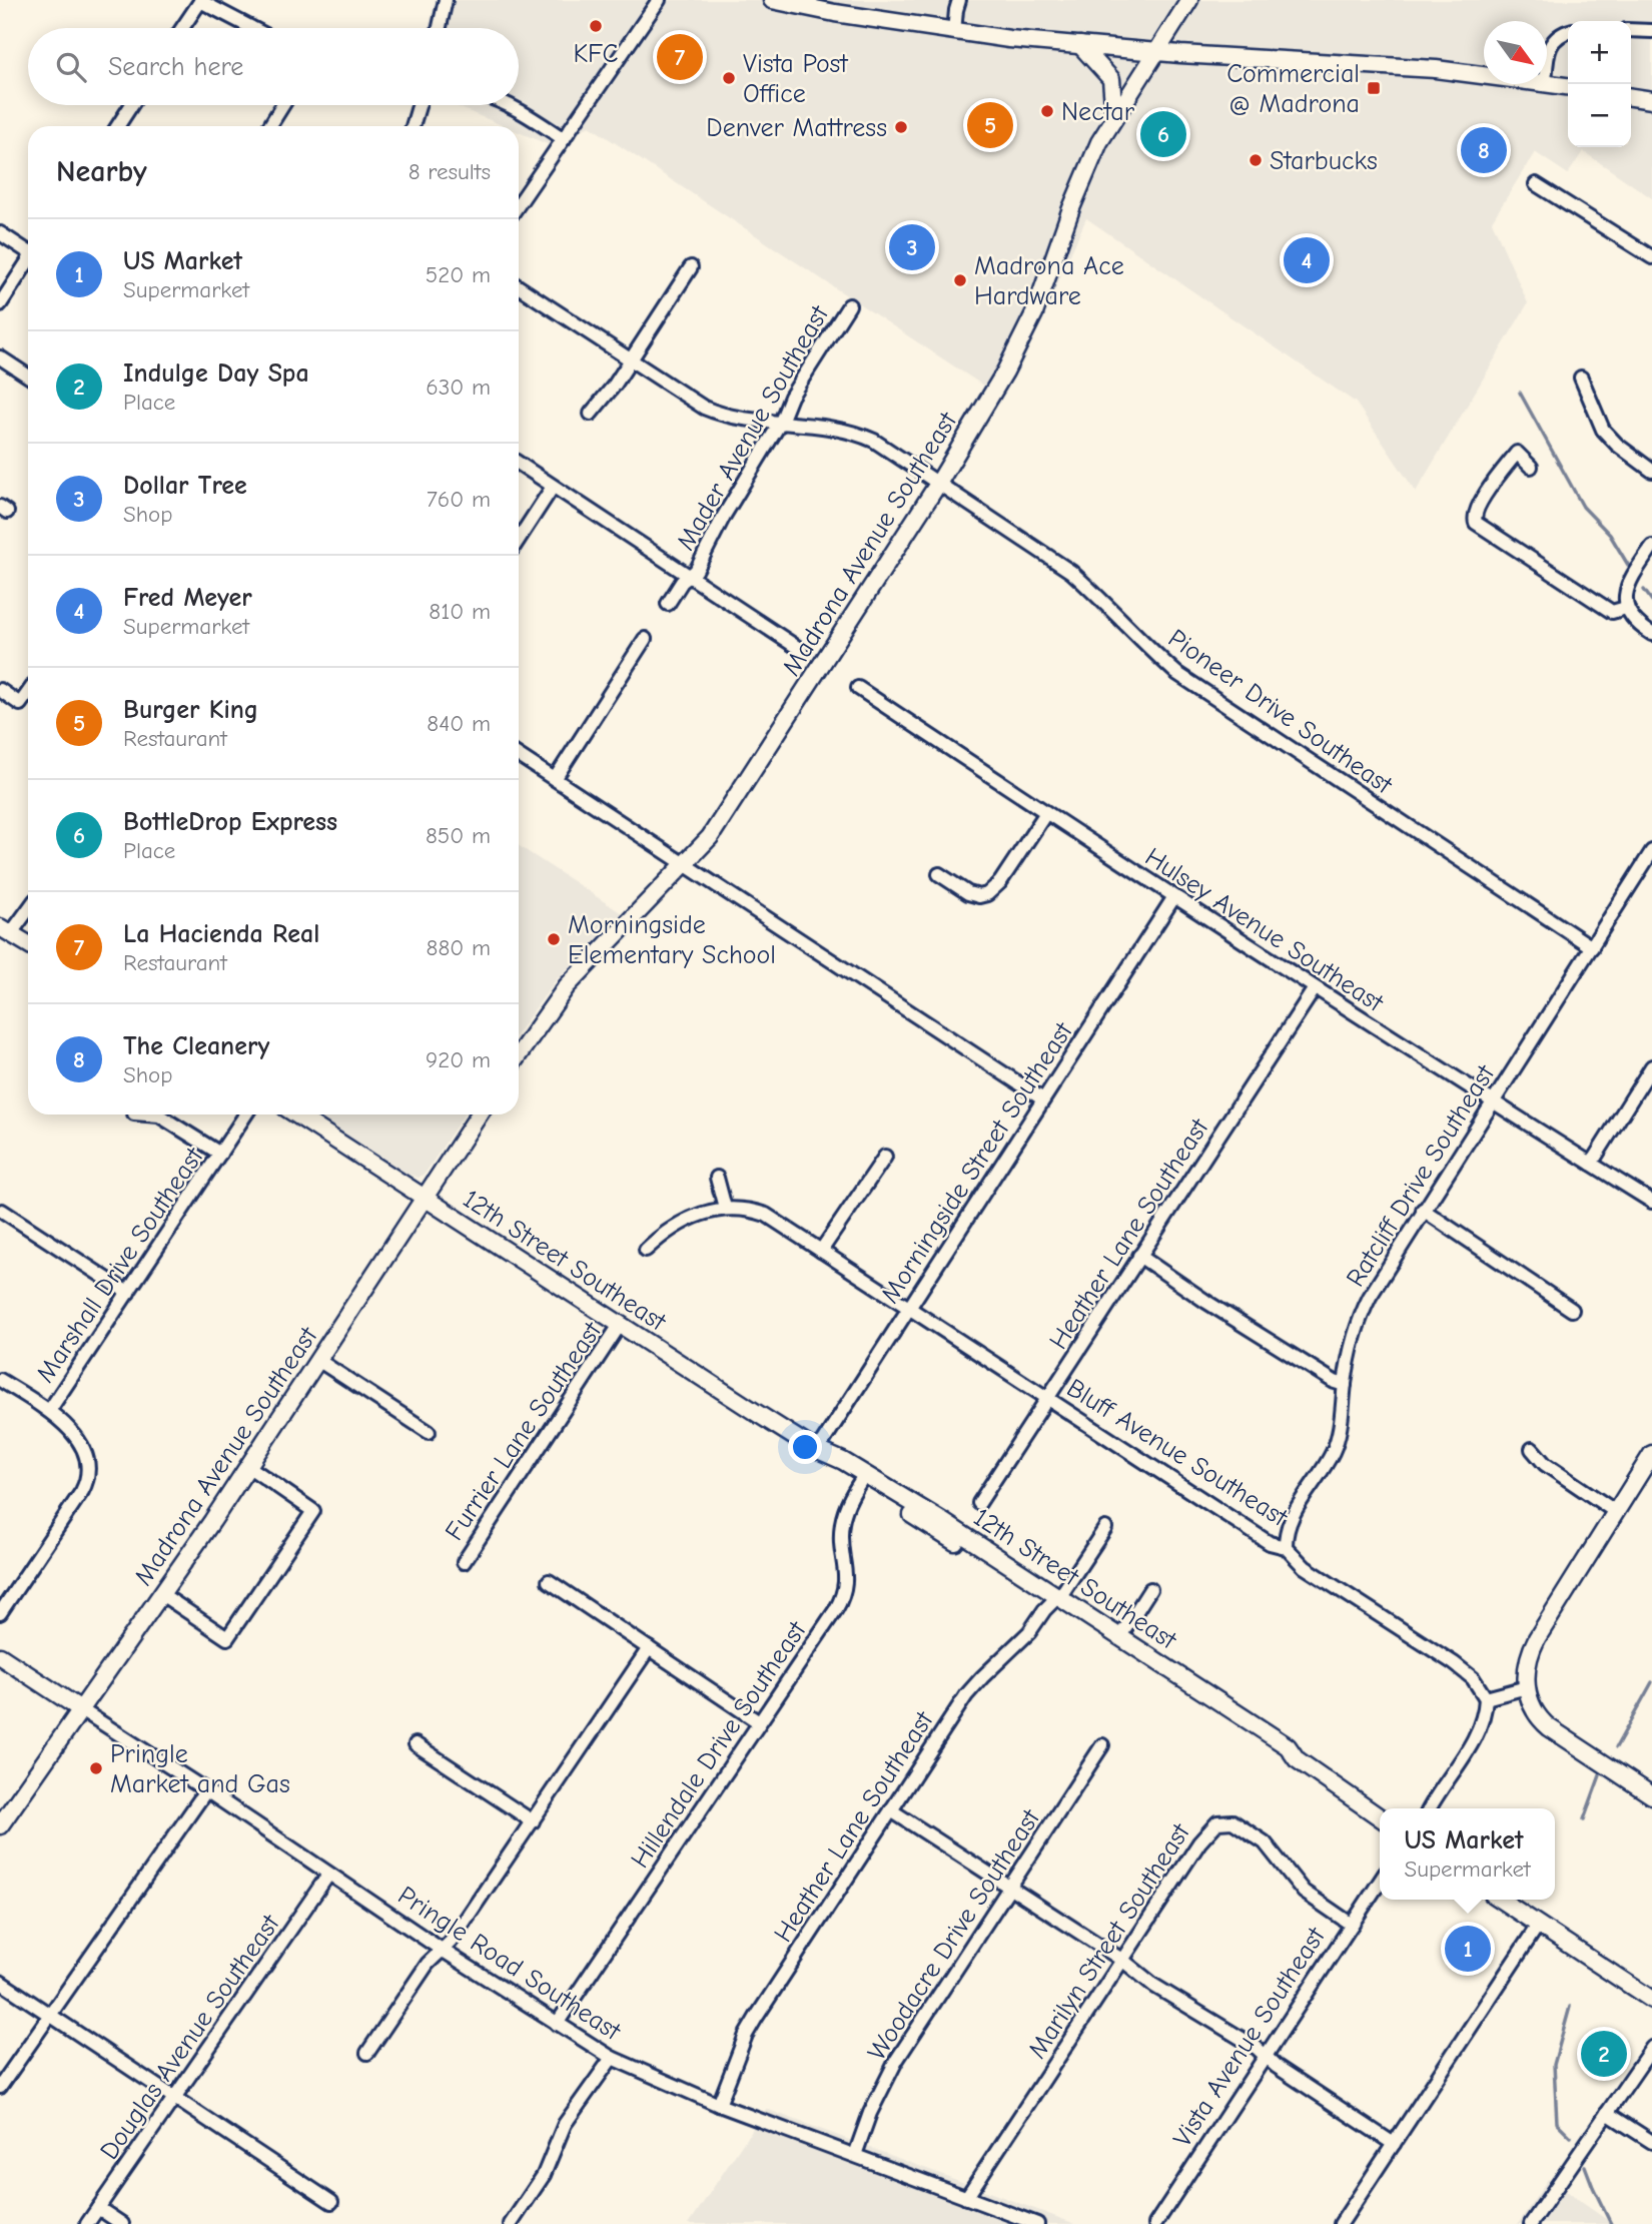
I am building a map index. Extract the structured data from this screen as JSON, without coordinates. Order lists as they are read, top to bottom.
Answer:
{
  "streets": {
    "main road": ["Madrona Avenue Southeast", "12th Street Southeast", "Pringle Road Southeast"],
    "street": [
      "Mader Avenue Southeast",
      "Pioneer Drive Southeast",
      "Hulsey Avenue Southeast",
      "Morningside Street Southeast",
      "Ratcliff Drive Southeast",
      "Heather Lane Southeast",
      "Marshall Drive Southeast",
      "Furrier Lane Southeast",
      "Bluff Avenue Southeast",
      "Hillendale Drive Southeast",
      "Woodacre Drive Southeast",
      "Marilyn Street Southeast",
      "Douglas Avenue Southeast",
      "Vista Avenue Southeast"
    ]
  },
  "crossings": [
    ["Mader Avenue Southeast", "Pioneer Drive Southeast"],
    ["Madrona Avenue Southeast", "Pioneer Drive Southeast"],
    ["Madrona Avenue Southeast", "12th Street Southeast"],
    ["Madrona Avenue Southeast", "Pringle Road Southeast"],
    ["Pioneer Drive Southeast", "Ratcliff Drive Southeast"],
    ["Hulsey Avenue Southeast", "Morningside Street Southeast"],
    ["Hulsey Avenue Southeast", "Ratcliff Drive Southeast"],
    ["Hulsey Avenue Southeast", "Heather Lane Southeast"],
    ["Morningside Street Southeast", "12th Street Southeast"],
    ["Morningside Street Southeast", "Bluff Avenue Southeast"],
    ["Ratcliff Drive Southeast", "Bluff Avenue Southeast"],
    ["Heather Lane Southeast", "12th Street Southeast"],
    ["Heather Lane Southeast", "Bluff Avenue Southeast"],
    ["Heather Lane Southeast", "Pringle Road Southeast"],
    ["12th Street Southeast", "Furrier Lane Southeast"],
    ["12th Street Southeast", "Hillendale Drive Southeast"],
    ["Hillendale Drive Southeast", "Pringle Road Southeast"],
    ["Woodacre Drive Southeast", "Pringle Road Southeast"],
    ["Marilyn Street Southeast", "Pringle Road Southeast"],
    ["Marilyn Street Southeast", "Vista Avenue Southeast"],
    ["Pringle Road Southeast", "Douglas Avenue Southeast"]
  ],
  "places": {
    "other": [
      "KFC",
      "Vista Post Office",
      "Nectar",
      "Denver Mattress",
      "Starbucks",
      "Madrona Ace Hardware",
      "Morningside Elementary School",
      "Pringle Market and Gas"
    ],
    "transit": ["Commercial @ Madrona"]
  },
  "north": "bottom right",
  "page": {
    "map_buttons": ["+", "−"],
    "search": "Search here",
    "pins": [
      "7",
      "5",
      "6",
      "8",
      "3",
      "4",
      "1",
      "2"
    ],
    "heading": ["Nearby", "8 results"],
    "list": [
      {
        "mark": "1",
        "name": "US Market",
        "note": "Supermarket",
        "value": "520 m"
      },
      {
        "mark": "2",
        "name": "Indulge Day Spa",
        "note": "Place",
        "value": "630 m"
      },
      {
        "mark": "3",
        "name": "Dollar Tree",
        "note": "Shop",
        "value": "760 m"
      },
      {
        "mark": "4",
        "name": "Fred Meyer",
        "note": "Supermarket",
        "value": "810 m"
      },
      {
        "mark": "5",
        "name": "Burger King",
        "note": "Restaurant",
        "value": "840 m"
      },
      {
        "mark": "6",
        "name": "BottleDrop Express",
        "note": "Place",
        "value": "850 m"
      },
      {
        "mark": "7",
        "name": "La Hacienda Real",
        "note": "Restaurant",
        "value": "880 m"
      },
      {
        "mark": "8",
        "name": "The Cleanery",
        "note": "Shop",
        "value": "920 m"
      }
    ],
    "popup": ["US Market", "Supermarket"]
  }
}
